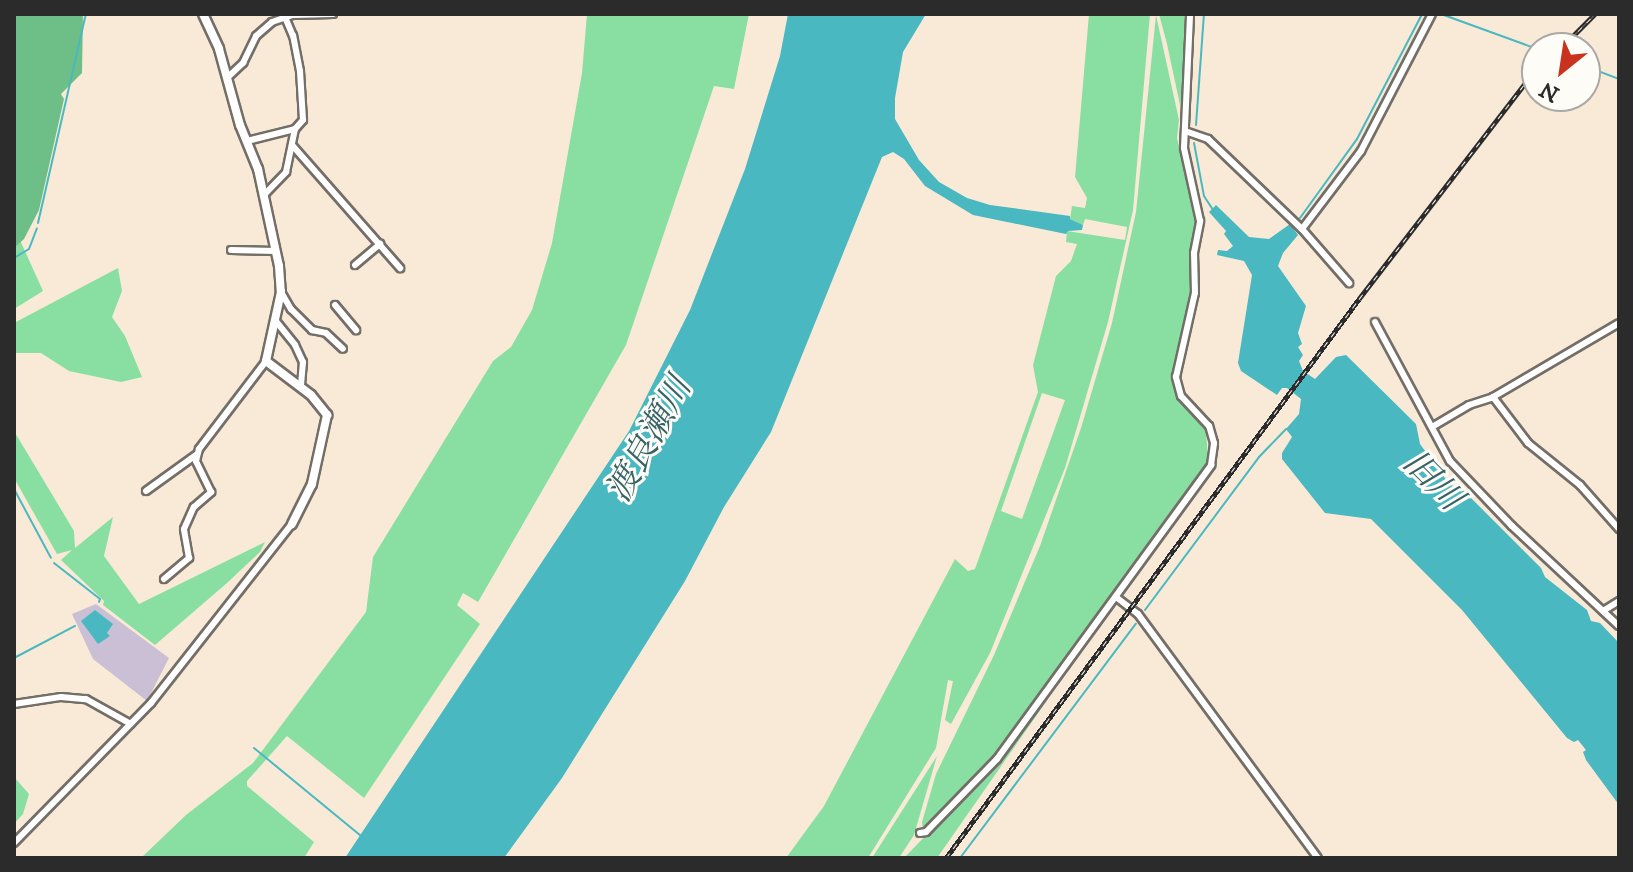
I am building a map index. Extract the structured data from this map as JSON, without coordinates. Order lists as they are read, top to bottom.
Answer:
{
  "water": ["渡良瀬川", "旧川"],
  "north": "bottom left"
}
